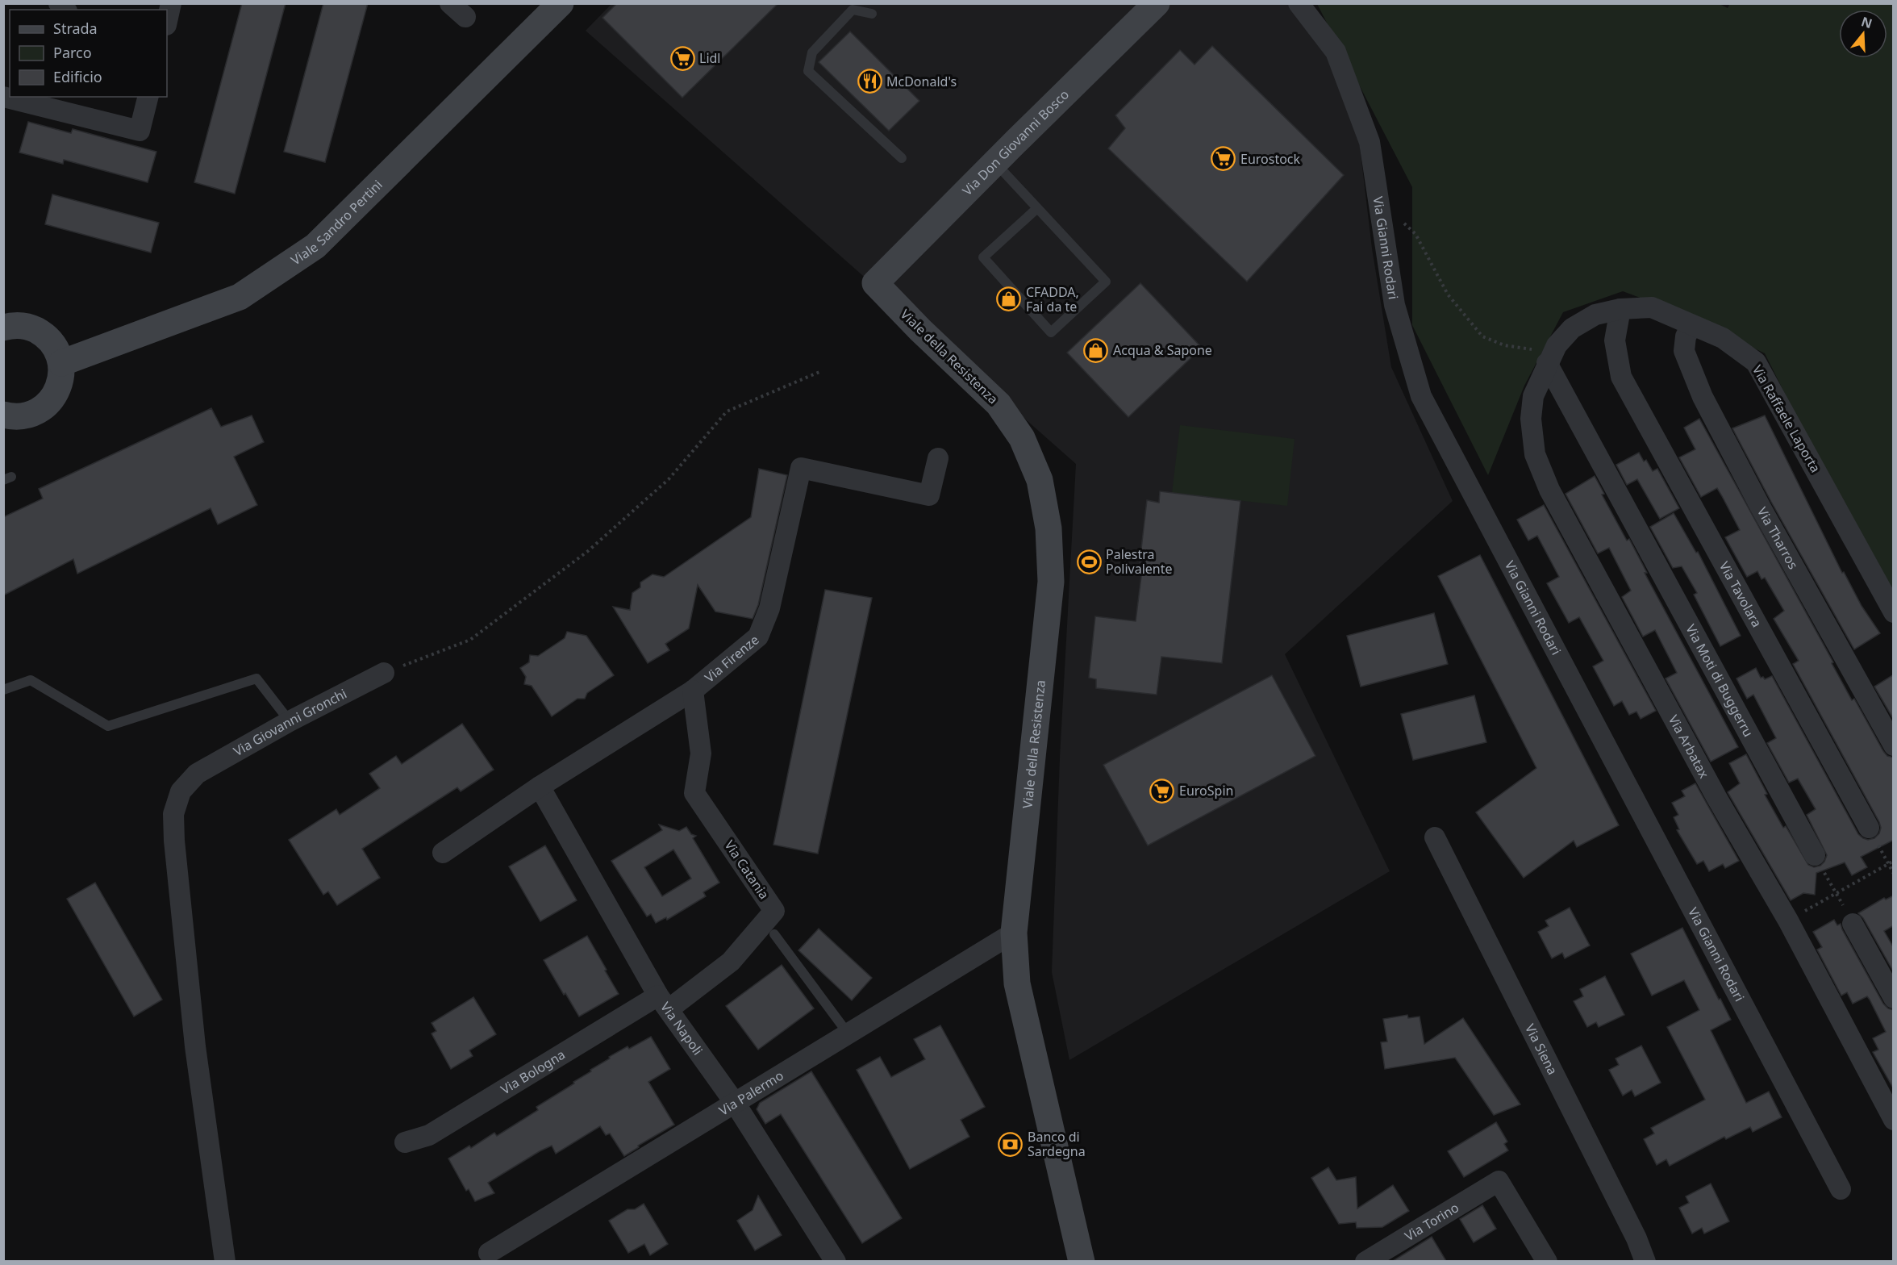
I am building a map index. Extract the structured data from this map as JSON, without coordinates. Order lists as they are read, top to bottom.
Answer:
{
  "streets": {
    "main road": ["Via Don Giovanni Bosco", "Viale Sandro Pertini", "Viale della Resistenza"],
    "street": [
      "Via Gianni Rodari",
      "Via Raffaele Laporta",
      "Via Tharros",
      "Via Tavolara",
      "Via Firenze",
      "Via Moti di Buggerru",
      "Via Giovanni Gronchi",
      "Via Arbatax",
      "Via Catania",
      "Via Napoli",
      "Via Siena",
      "Via Bologna",
      "Via Palermo",
      "Via Torino"
    ]
  },
  "crossings": [
    ["Via Don Giovanni Bosco", "Viale della Resistenza"],
    ["Viale della Resistenza", "Via Palermo"],
    ["Via Raffaele Laporta", "Via Tharros"],
    ["Via Raffaele Laporta", "Via Tavolara"],
    ["Via Raffaele Laporta", "Via Moti di Buggerru"],
    ["Via Raffaele Laporta", "Via Arbatax"],
    ["Via Firenze", "Via Catania"],
    ["Via Firenze", "Via Napoli"],
    ["Via Moti di Buggerru", "Via Arbatax"],
    ["Via Catania", "Via Napoli"],
    ["Via Catania", "Via Bologna"],
    ["Via Napoli", "Via Bologna"],
    ["Via Napoli", "Via Palermo"]
  ],
  "places": {
    "supermarket": ["Lidl", "Eurostock", "EuroSpin"],
    "restaurant": ["McDonald's"],
    "shop": ["CFADDA, Fai da te", "Acqua & Sapone"],
    "sports": ["Palestra Polivalente"],
    "bank": ["Banco di Sardegna"]
  },
  "legend": ["Strada", "Parco", "Edificio"],
  "north": "top"
}
